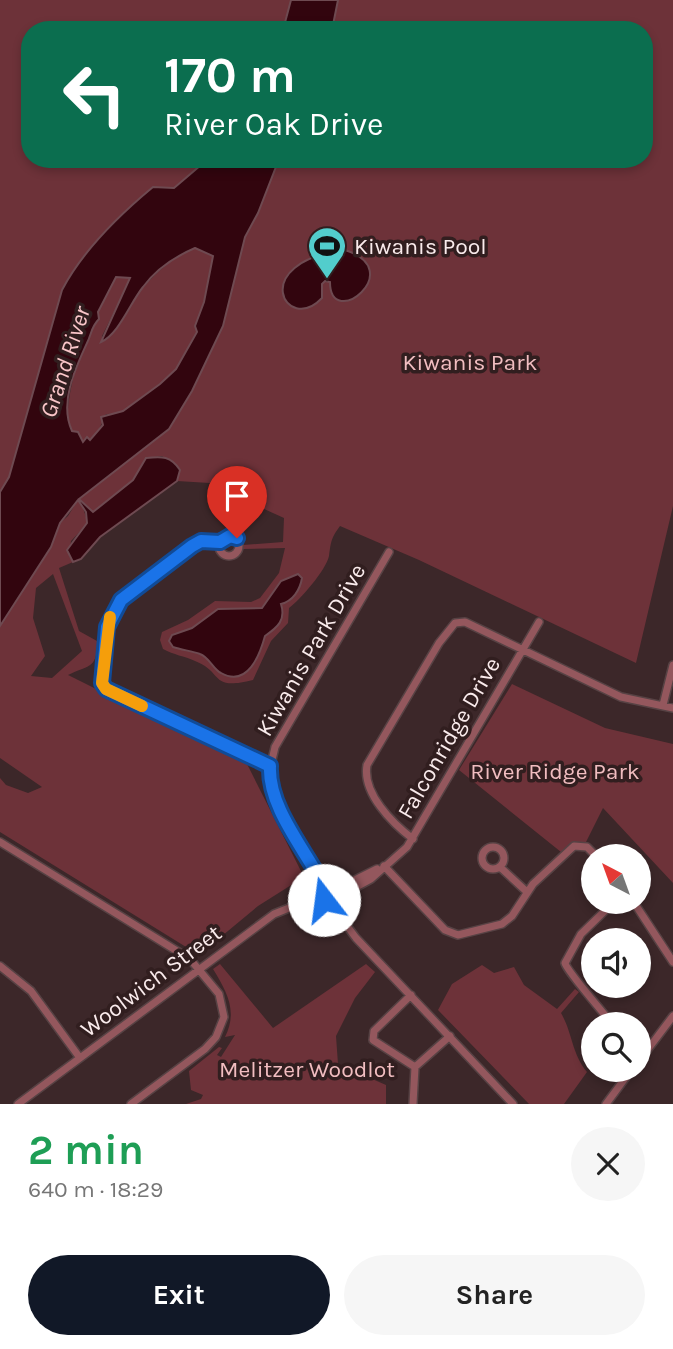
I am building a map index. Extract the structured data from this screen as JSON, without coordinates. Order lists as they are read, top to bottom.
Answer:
{
  "streets": {
    "street": ["Kiwanis Park Drive", "Falconridge Drive", "Woolwich Street"]
  },
  "crossings": [
    ["Kiwanis Park Drive", "Falconridge Drive"],
    ["Kiwanis Park Drive", "Woolwich Street"],
    ["Falconridge Drive", "Woolwich Street"]
  ],
  "water": ["Grand River"],
  "parks": ["Kiwanis Park", "River Ridge Park", "Melitzer Woodlot"],
  "places": {
    "sports": ["Kiwanis Pool"]
  },
  "north": "top left",
  "page": {
    "turn": ["170 m", "River Oak Drive"],
    "heading": ["2 min", "640 m · 18:29"],
    "buttons": ["Exit", "Share"]
  }
}
